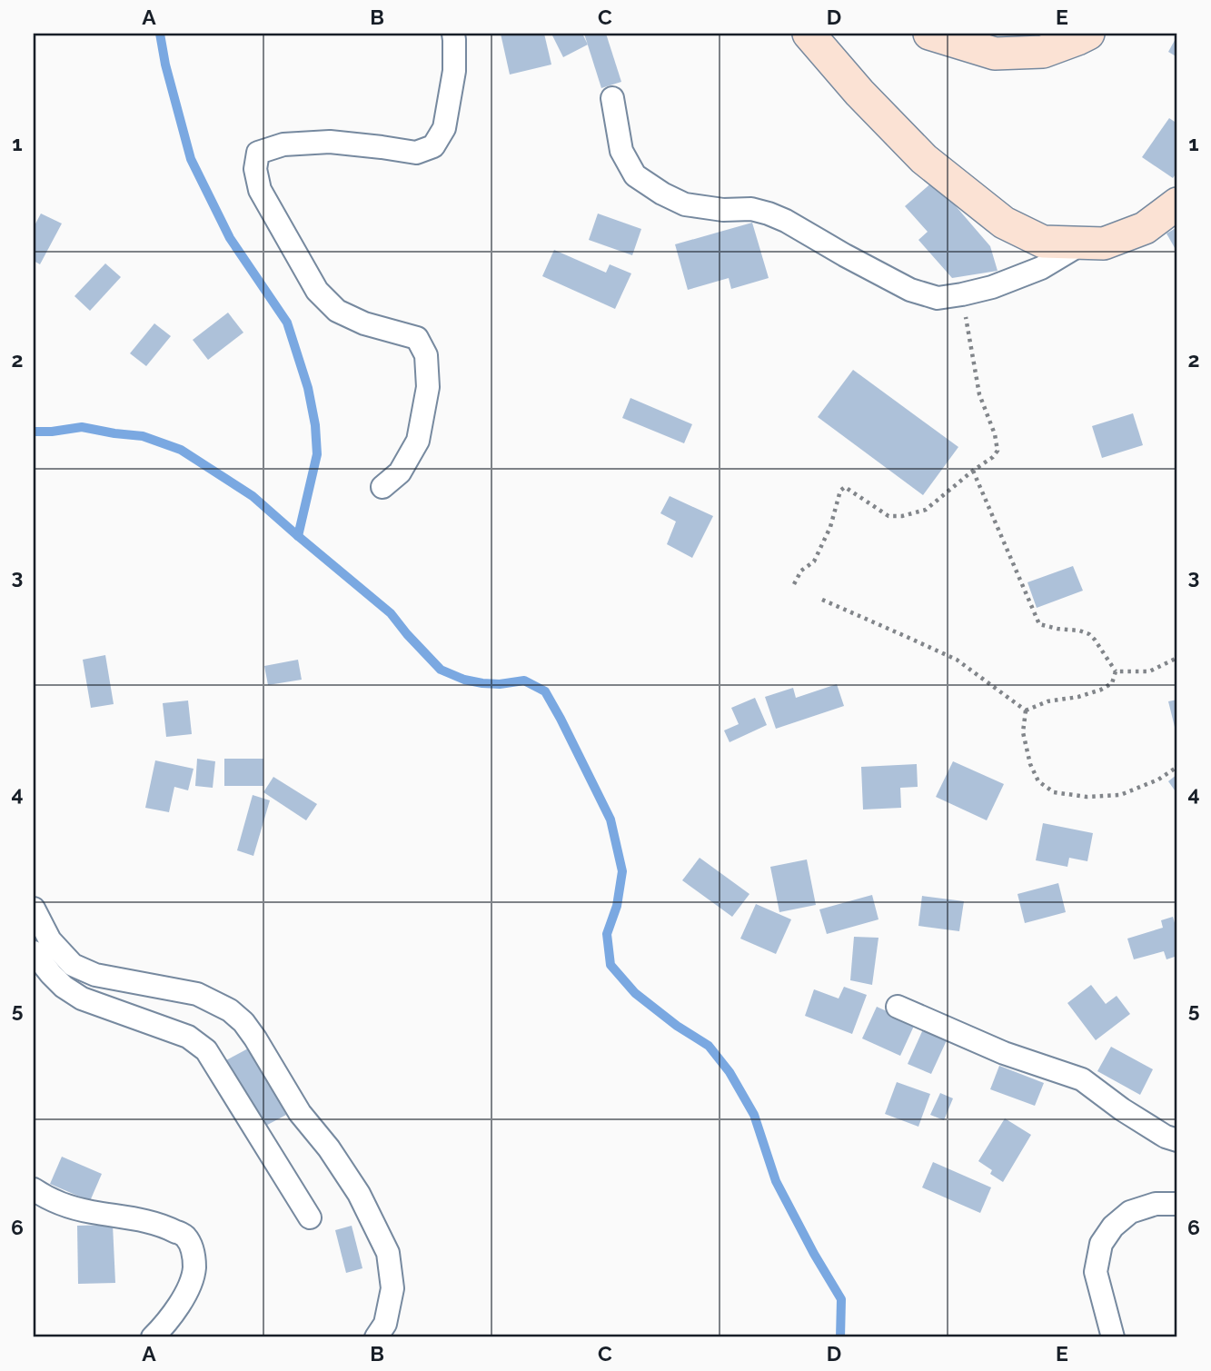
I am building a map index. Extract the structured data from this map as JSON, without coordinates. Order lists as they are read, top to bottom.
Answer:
{
  "grid": {
    "columns": [
      "A",
      "B",
      "C",
      "D",
      "E"
    ],
    "rows": [
      "1",
      "2",
      "3",
      "4",
      "5",
      "6"
    ]
  }
}
